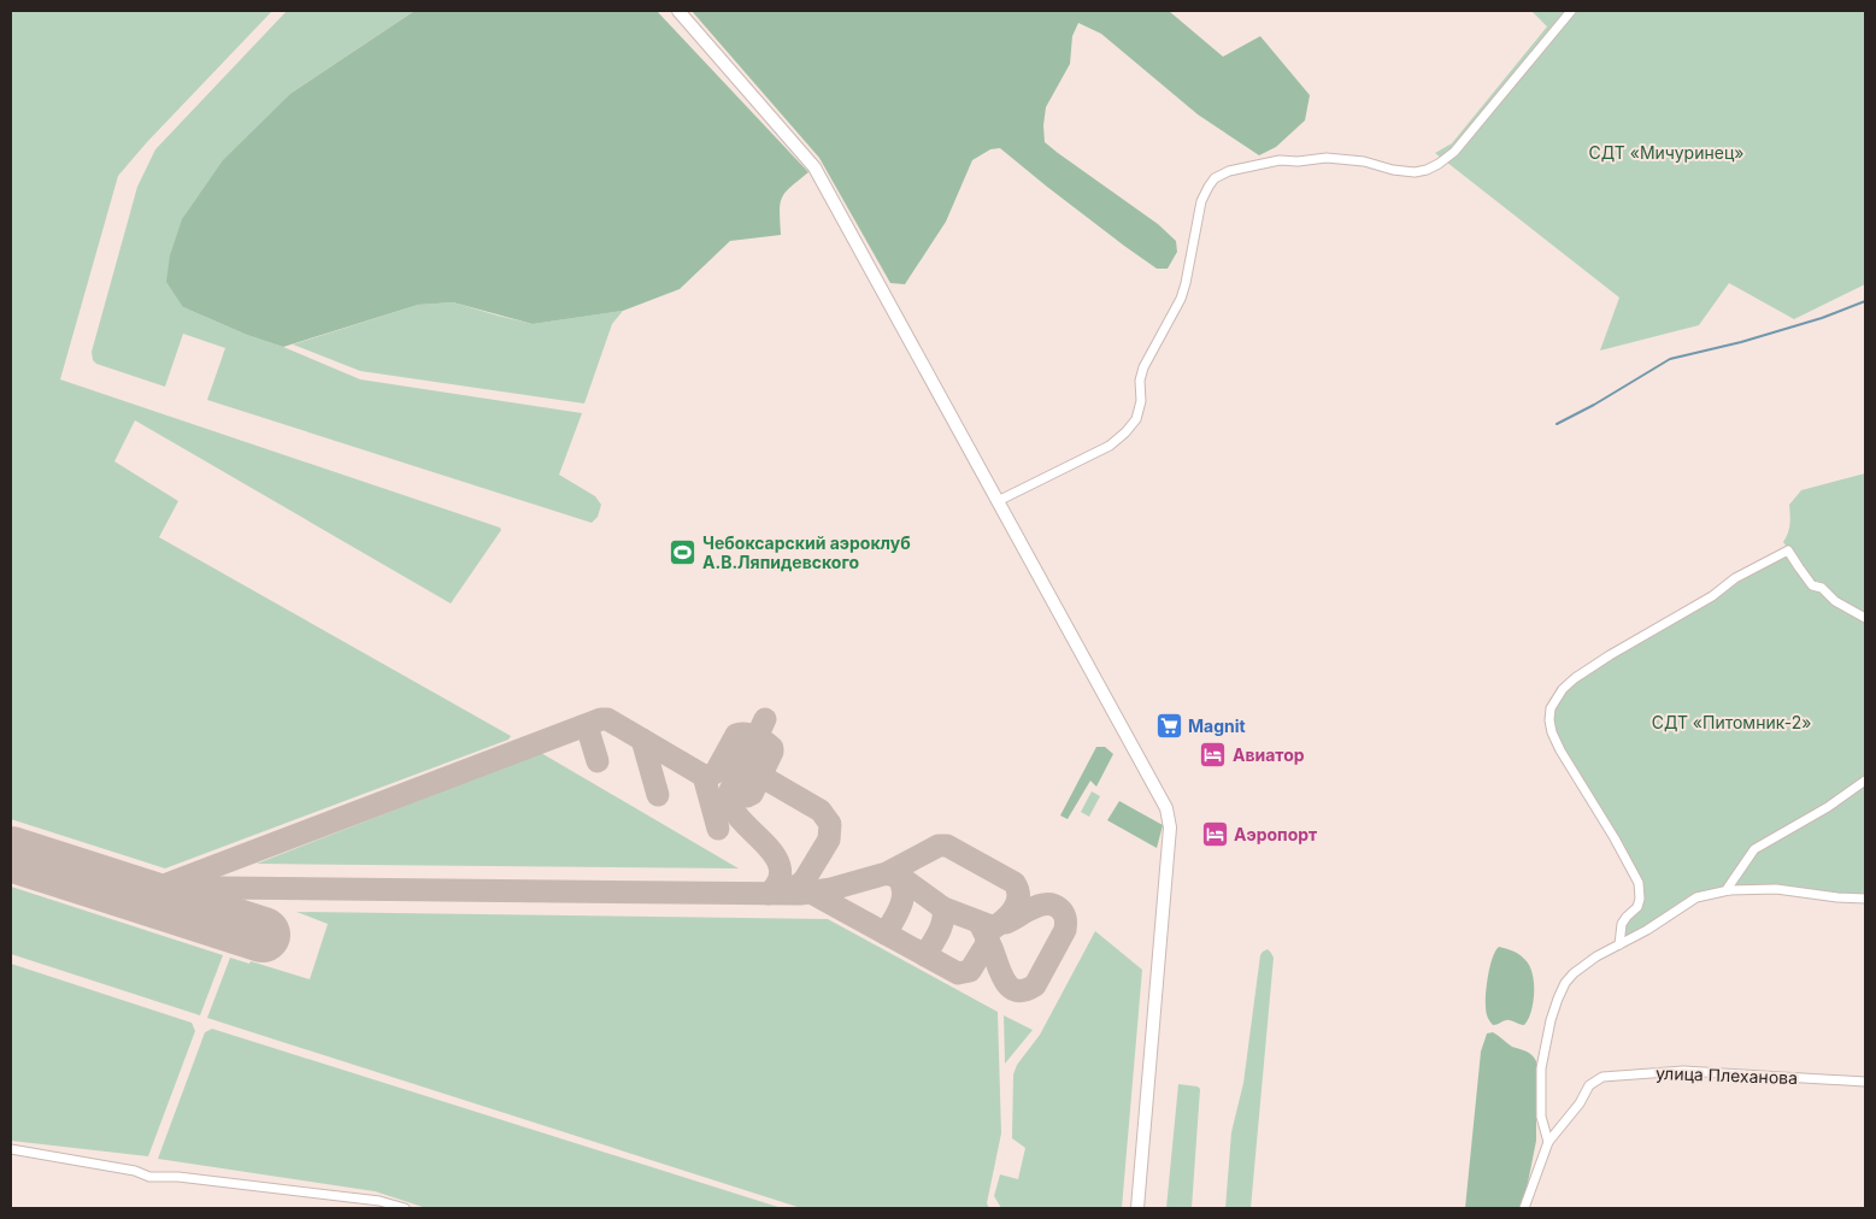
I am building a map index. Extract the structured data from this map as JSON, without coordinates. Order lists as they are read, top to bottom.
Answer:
{
  "streets": {
    "street": ["улица Плеханова"]
  },
  "parks": ["СДТ «Мичуринец»", "СДТ «Питомник-2»"],
  "places": {
    "sports": ["Чебоксарский аэроклуб А.В.Ляпидевского"],
    "supermarket": ["Magnit"],
    "hotel": ["Авиатор", "Аэропорт"]
  }
}
